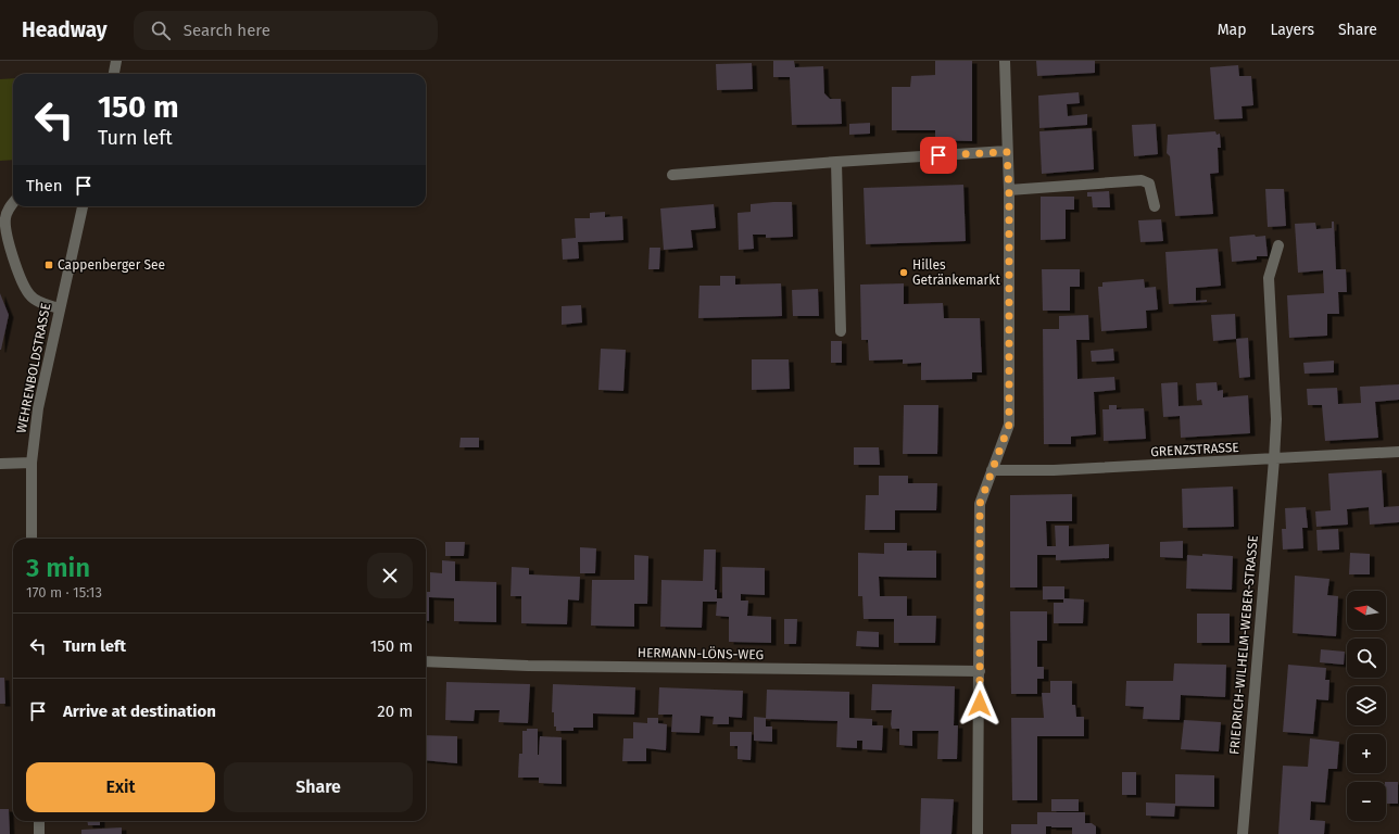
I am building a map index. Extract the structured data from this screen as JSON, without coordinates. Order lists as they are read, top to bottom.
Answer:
{
  "streets": {
    "street": [
      "WEHRENBOLDSTRASSE",
      "GRENZSTRASSE",
      "FRIEDRICH-WILHELM-WEBER-STRASSE",
      "HERMANN-LÖNS-WEG"
    ]
  },
  "crossings": [
    ["GRENZSTRASSE", "FRIEDRICH-WILHELM-WEBER-STRASSE"]
  ],
  "places": {
    "transit": ["Cappenberger See"],
    "other": ["Hilles Getränkemarkt"]
  },
  "north": "left",
  "page": {
    "header": "Headway",
    "search": "Search here",
    "nav": ["Map", "Layers", "Share"],
    "turn": ["150 m", "Turn left"],
    "then": "Then",
    "heading": ["3 min", "170 m · 15:13"],
    "map_buttons": ["+", "−"],
    "list": [
      {
        "name": "Turn left",
        "value": "150 m"
      },
      {
        "name": "Arrive at destination",
        "value": "20 m"
      }
    ],
    "buttons": ["Exit", "Share"]
  }
}
